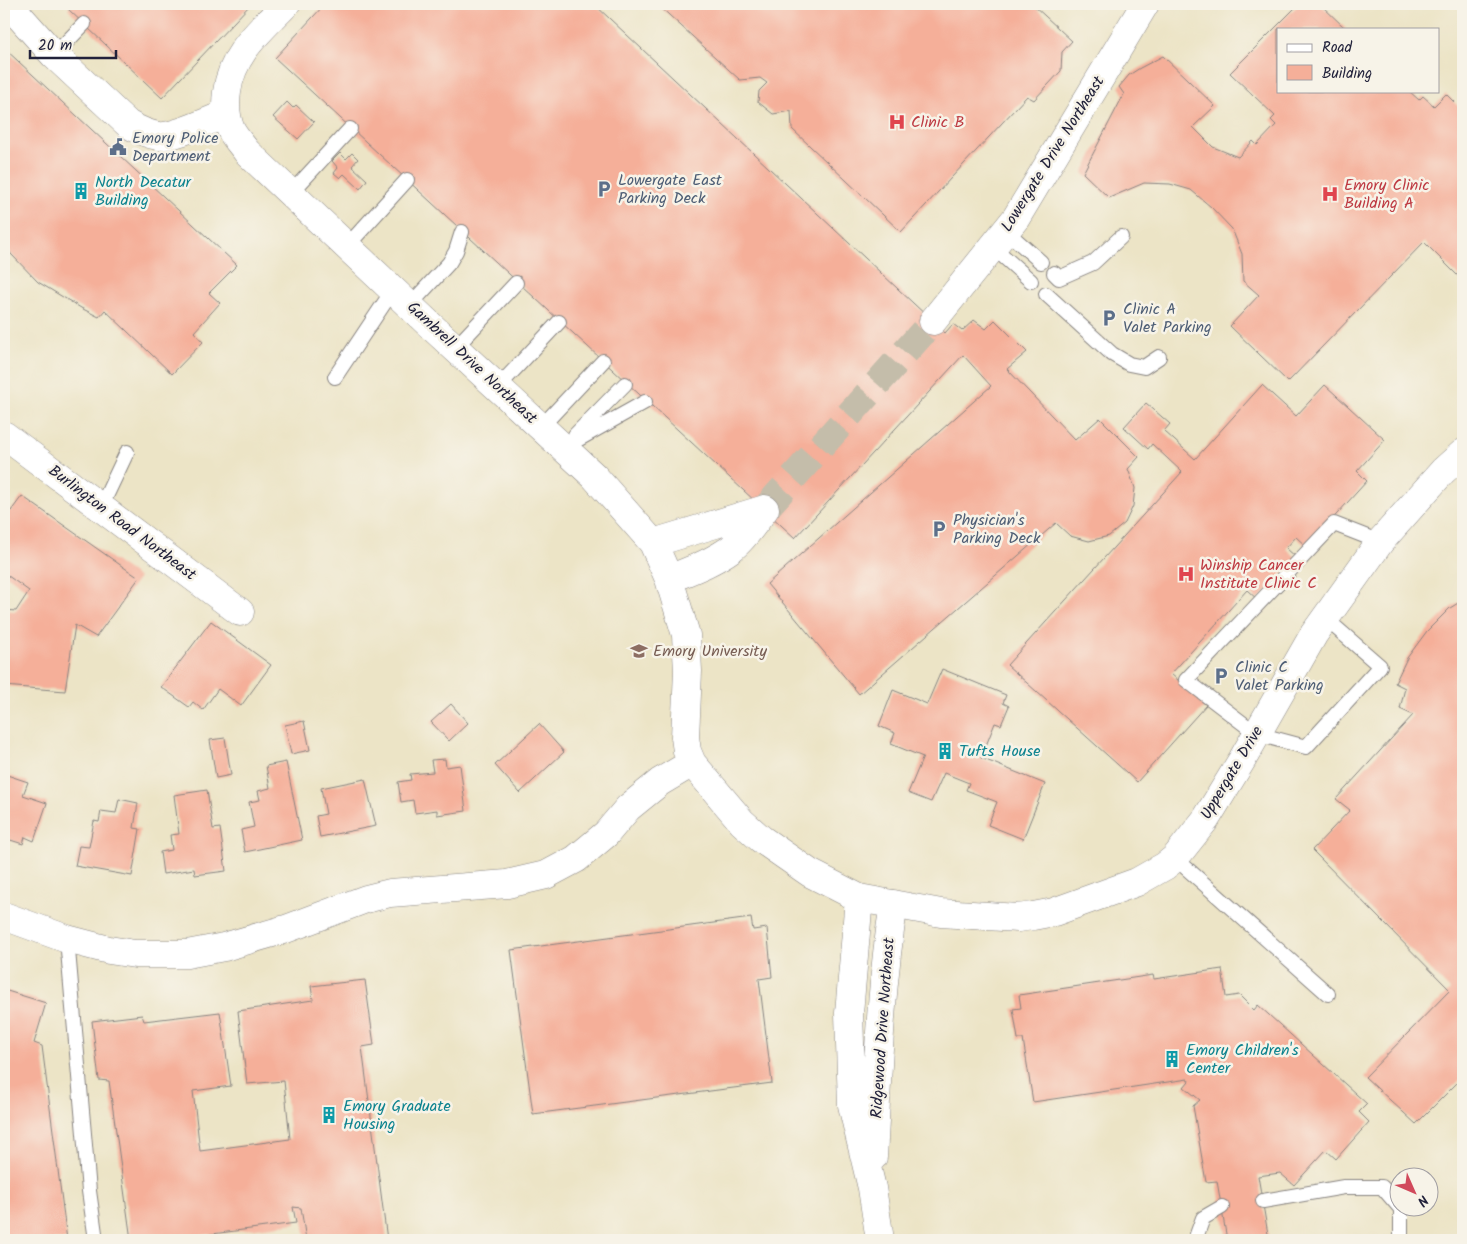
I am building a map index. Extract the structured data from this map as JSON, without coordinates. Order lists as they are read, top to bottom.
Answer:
{
  "streets": {
    "street": [
      "Lowergate Drive Northeast",
      "Gambrell Drive Northeast",
      "Burlington Road Northeast",
      "Uppergate Drive",
      "Ridgewood Drive Northeast"
    ]
  },
  "crossings": [
    ["Uppergate Drive", "Ridgewood Drive Northeast"]
  ],
  "places": {
    "hospital": ["Clinic B", "Emory Clinic Building A", "Winship Cancer Institute Clinic C"],
    "public building": ["Emory Police Department"],
    "parking": [
      "Lowergate East Parking Deck",
      "Clinic A Valet Parking",
      "Physician's Parking Deck",
      "Clinic C Valet Parking"
    ],
    "building": [
      "North Decatur Building",
      "Tufts House",
      "Emory Children's Center",
      "Emory Graduate Housing"
    ],
    "school or university": ["Emory University"]
  },
  "legend": ["Road", "Building"],
  "scale_bar": "20 m",
  "north": "bottom right"
}
